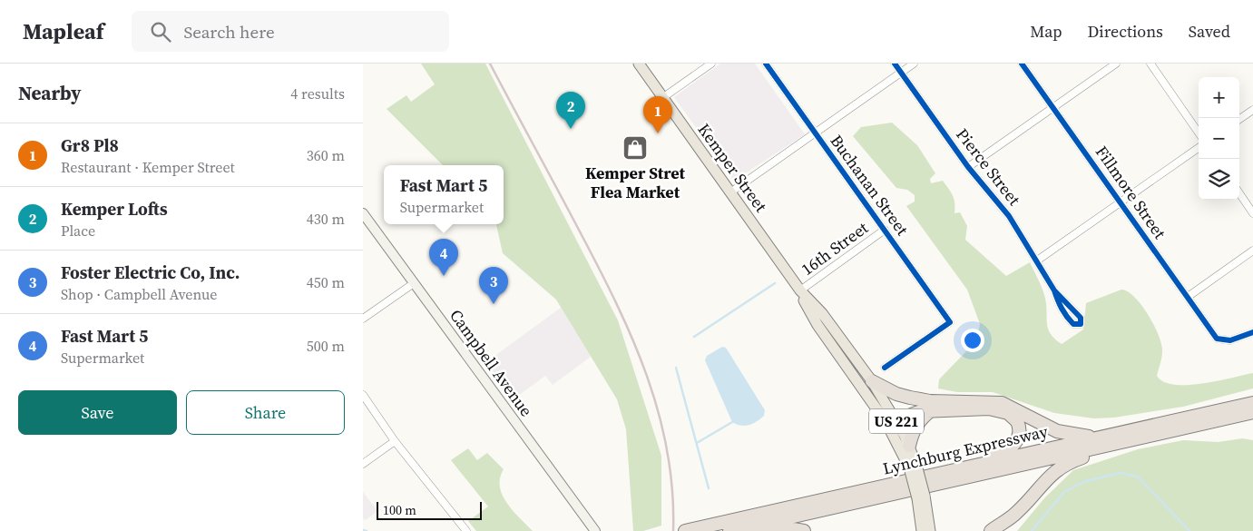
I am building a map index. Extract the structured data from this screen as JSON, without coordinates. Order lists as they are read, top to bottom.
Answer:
{
  "streets": {
    "highway": ["Lynchburg Expressway"],
    "main road": ["Kemper Street", "Campbell Avenue", "US 221"],
    "street": [
      "Pierce Street",
      "Buchanan Street",
      "Fillmore Street",
      "16th Street"
    ]
  },
  "crossings": [
    ["Kemper Street", "16th Street"],
    ["Buchanan Street", "16th Street"]
  ],
  "places": {
    "shop": ["Kemper Stret Flea Market"]
  },
  "scale_bar": "100 m",
  "page": {
    "header": "Mapleaf",
    "search": "Search here",
    "nav": ["Map", "Directions", "Saved"],
    "heading": ["Nearby", "4 results"],
    "map_buttons": ["+", "−"],
    "pins": [
      "2",
      "1",
      "4",
      "3"
    ],
    "list": [
      {
        "mark": "1",
        "name": "Gr8 Pl8",
        "note": "Restaurant · Kemper Street",
        "value": "360 m"
      },
      {
        "mark": "2",
        "name": "Kemper Lofts",
        "note": "Place",
        "value": "430 m"
      },
      {
        "mark": "3",
        "name": "Foster Electric Co, Inc.",
        "note": "Shop · Campbell Avenue",
        "value": "450 m"
      },
      {
        "mark": "4",
        "name": "Fast Mart 5",
        "note": "Supermarket",
        "value": "500 m"
      }
    ],
    "popup": ["Fast Mart 5", "Supermarket"],
    "buttons": ["Save", "Share"],
    "scale": "100 m"
  }
}
